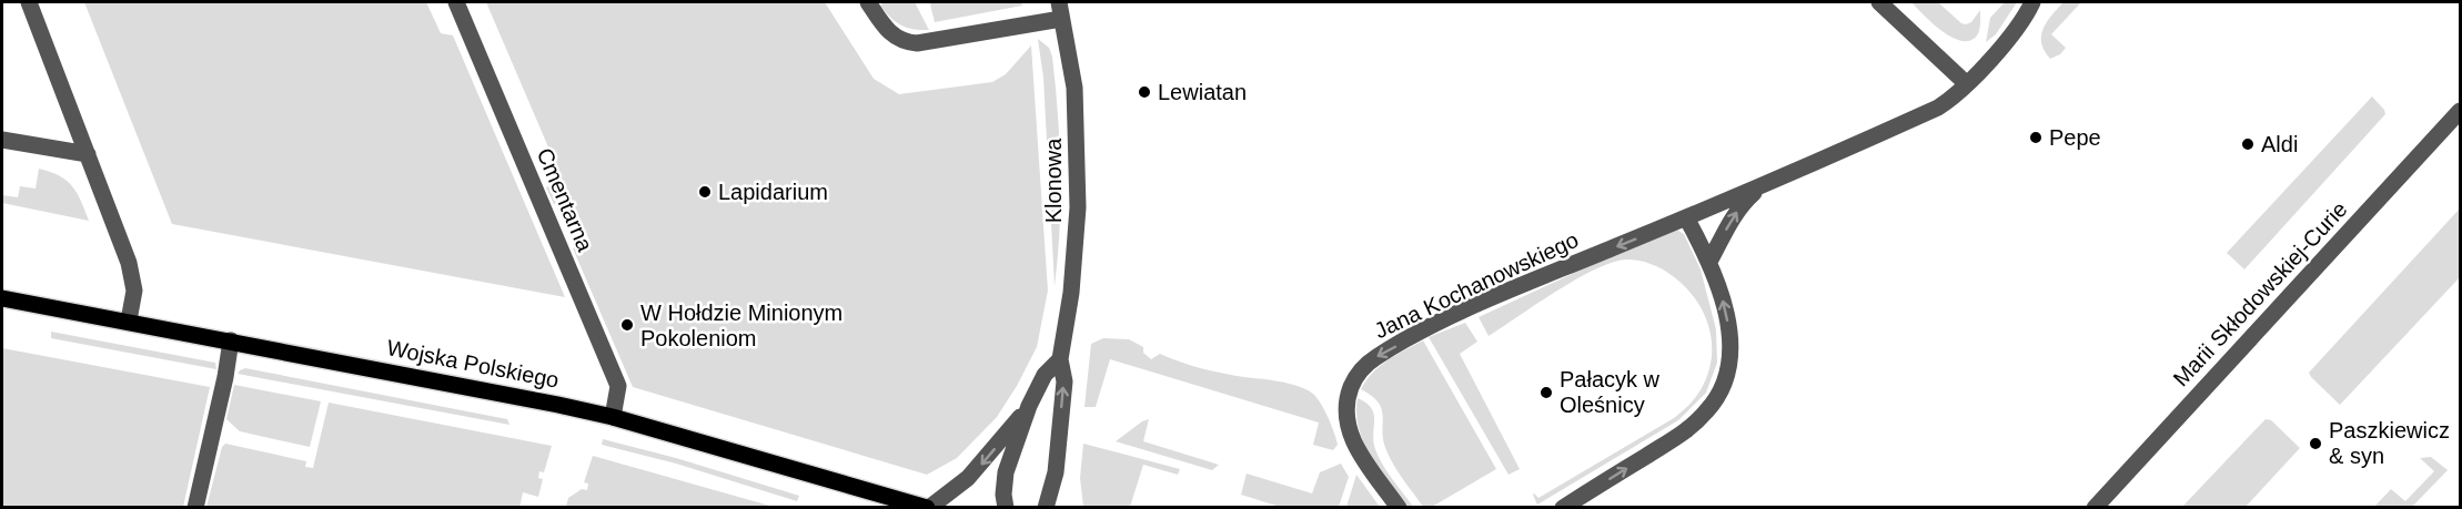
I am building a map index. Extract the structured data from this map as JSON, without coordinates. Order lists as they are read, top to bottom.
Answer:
{
  "streets": {
    "main road": ["Wojska Polskiego"],
    "street": [
      "Klonowa",
      "Cmentarna",
      "Jana Kochanowskiego",
      "Marii Skłodowskiej-Curie"
    ]
  },
  "crossings": [
    ["Klonowa", "Wojska Polskiego"],
    ["Cmentarna", "Wojska Polskiego"]
  ],
  "places": [
    "Lewiatan",
    "Pepe",
    "Aldi",
    "Lapidarium",
    "W Hołdzie Minionym Pokoleniom",
    "Pałacyk w Oleśnicy",
    "Paszkiewicz & syn"
  ]
}
